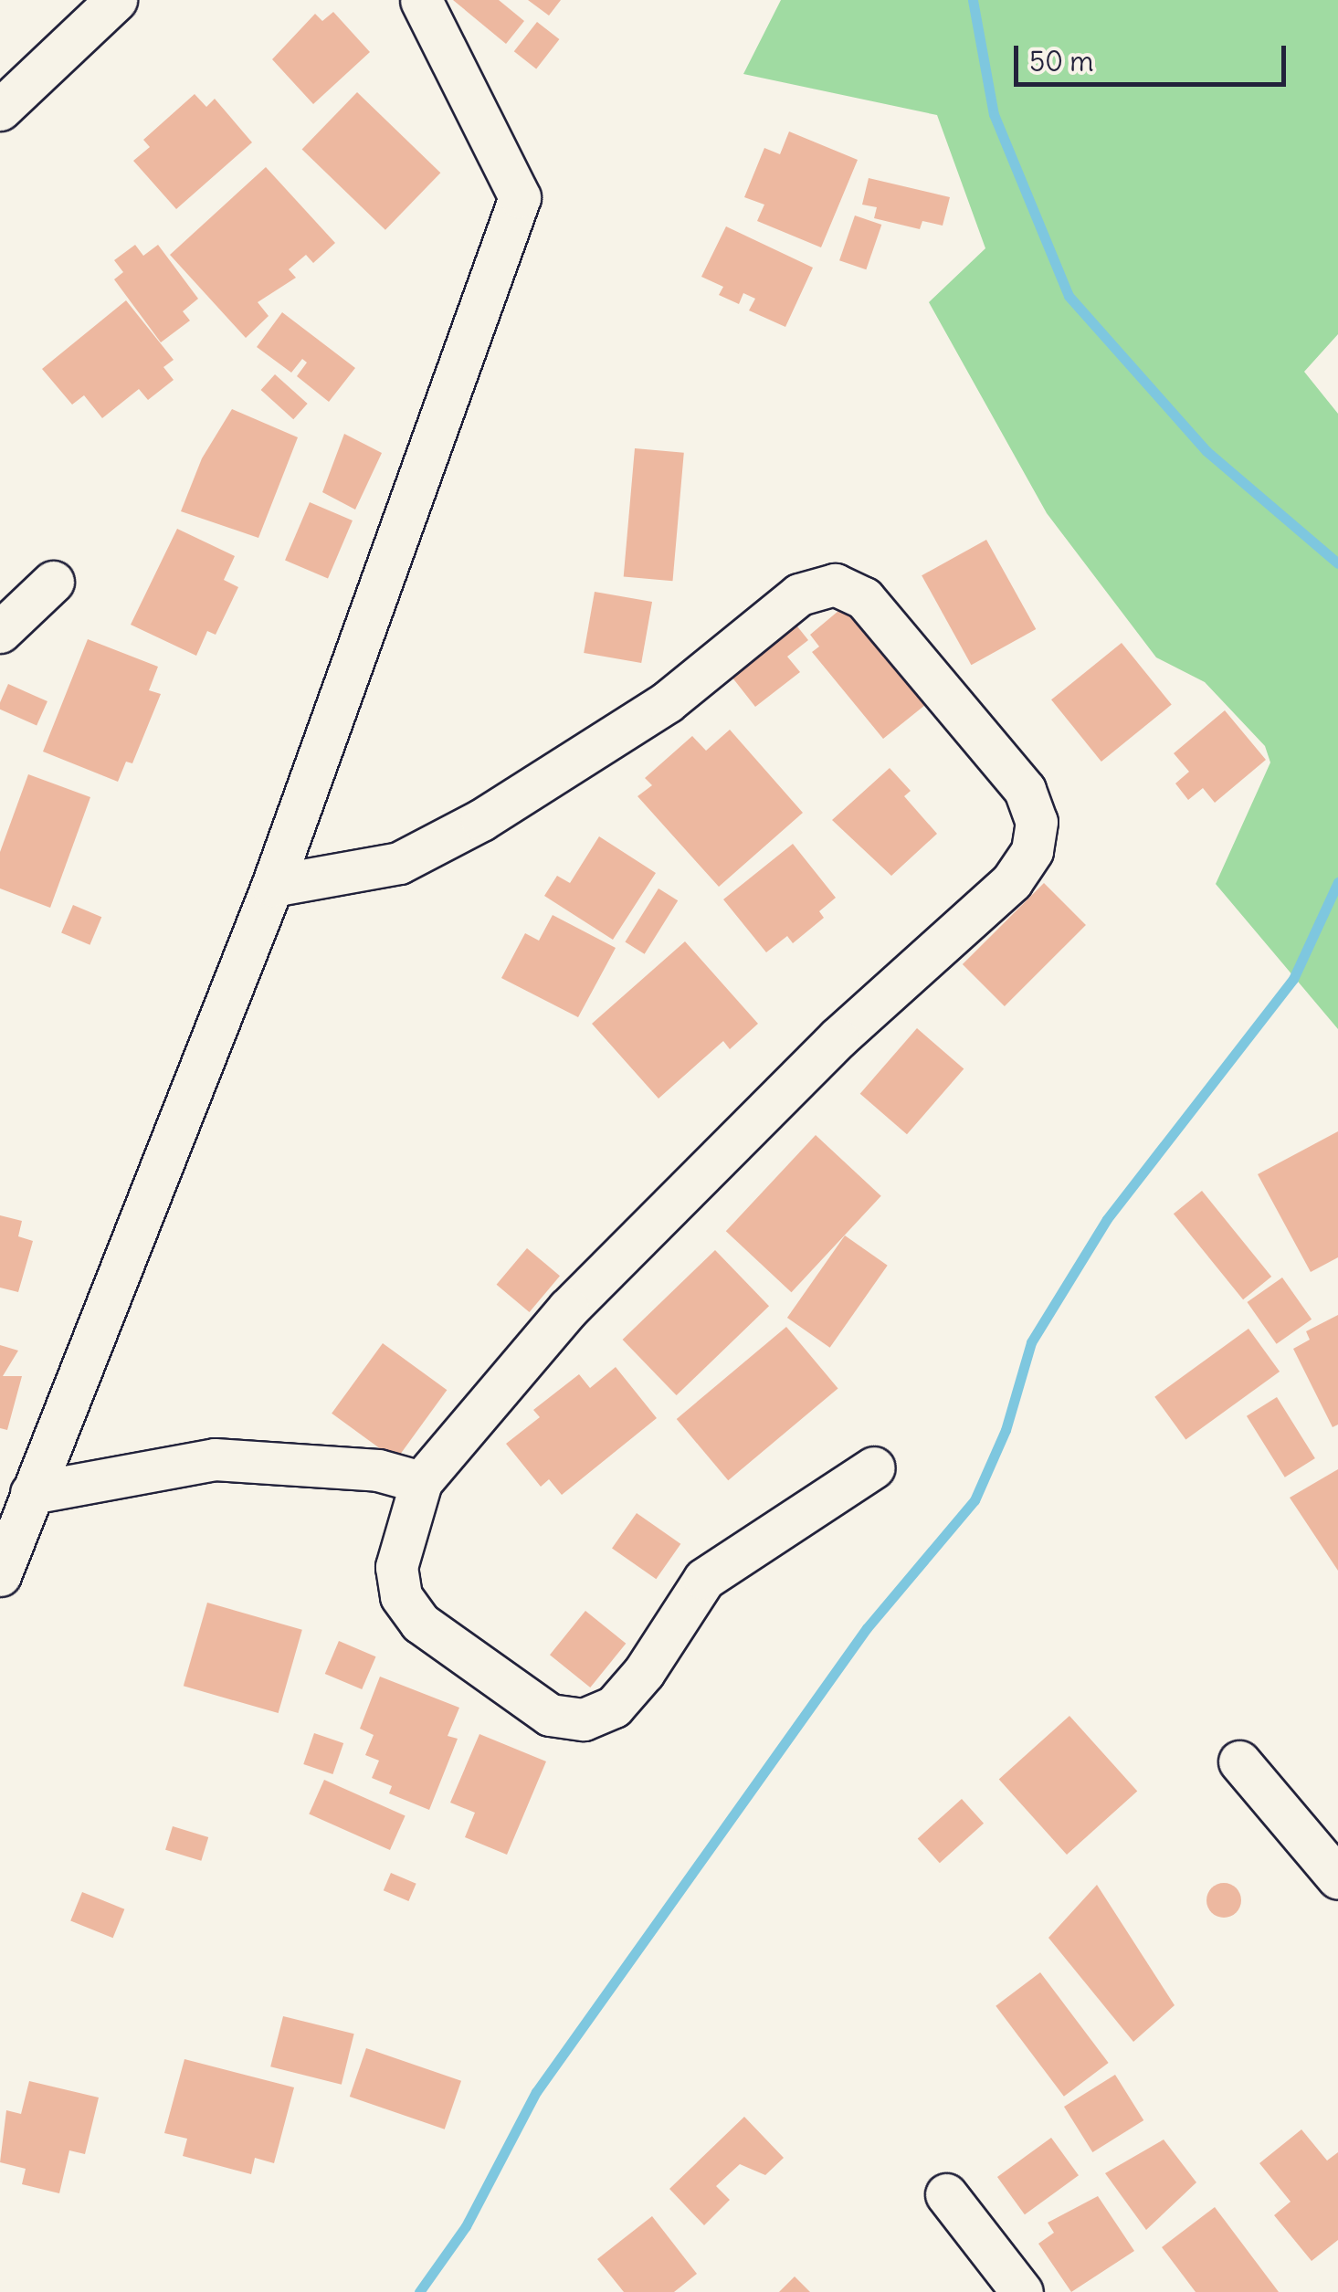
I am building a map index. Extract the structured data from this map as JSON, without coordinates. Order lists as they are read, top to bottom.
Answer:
{
  "scale_bar": "50 m"
}
